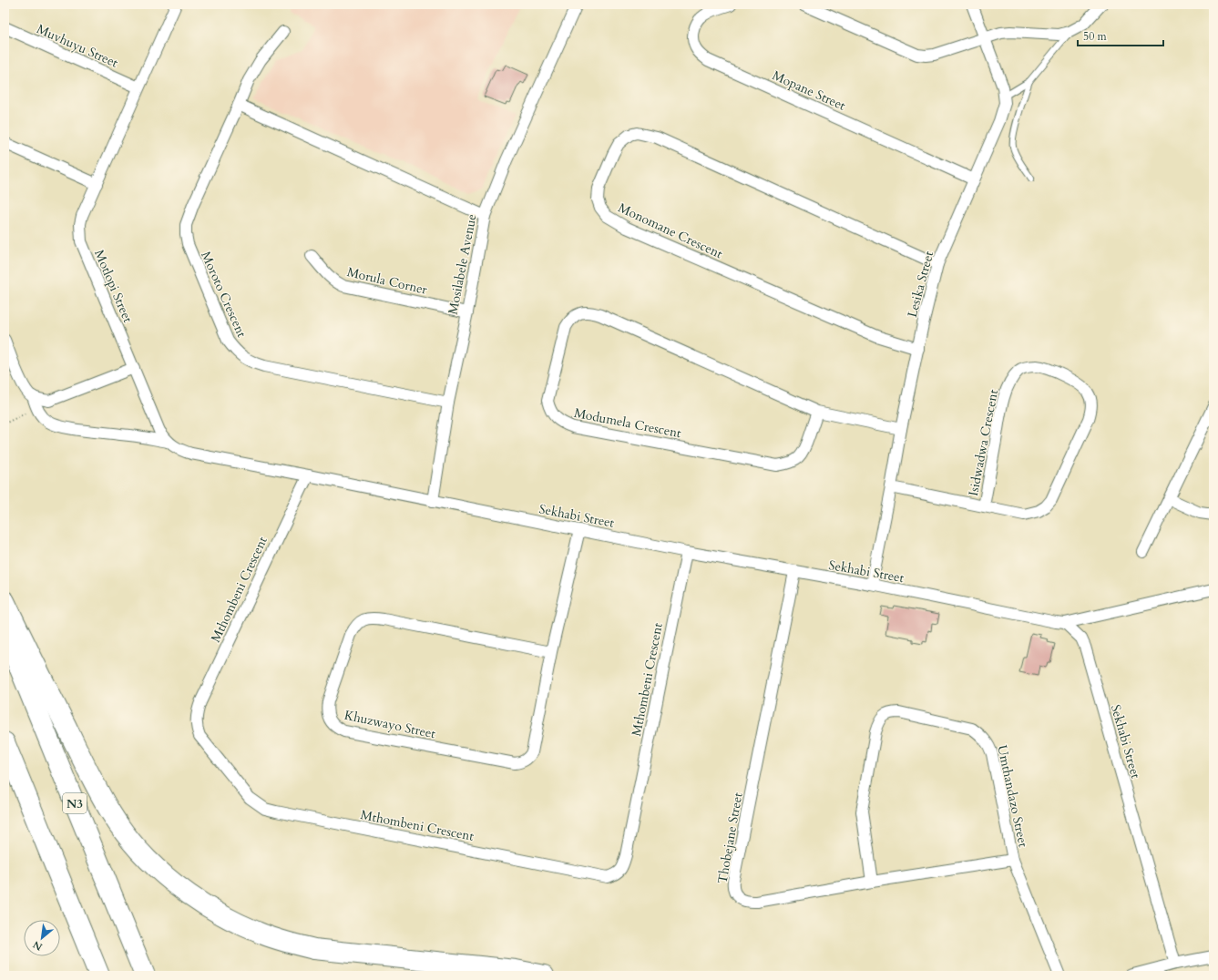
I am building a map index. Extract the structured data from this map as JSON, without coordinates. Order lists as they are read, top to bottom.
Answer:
{
  "streets": {
    "highway": ["N3"],
    "street": [
      "Muvhuyu Street",
      "Mopane Street",
      "Monomane Crescent",
      "Mosilabele Avenue",
      "Morula Corner",
      "Lesika Street",
      "Motlopi Street",
      "Moroto Crescent",
      "Modumela Crescent",
      "Isidwadwa Crescent",
      "Sekhabi Street",
      "Mthombeni Crescent",
      "Khuzwayo Street",
      "Umthandazo Street",
      "Thobejane Street"
    ]
  },
  "crossings": [
    ["Muvhuyu Street", "Motlopi Street"],
    ["Mopane Street", "Lesika Street"],
    ["Monomane Crescent", "Lesika Street"],
    ["Mosilabele Avenue", "Morula Corner"],
    ["Mosilabele Avenue", "Moroto Crescent"],
    ["Mosilabele Avenue", "Sekhabi Street"],
    ["Lesika Street", "Modumela Crescent"],
    ["Lesika Street", "Isidwadwa Crescent"],
    ["Lesika Street", "Sekhabi Street"],
    ["Motlopi Street", "Sekhabi Street"],
    ["Motlopi Street", "Mthombeni Crescent"],
    ["Sekhabi Street", "Mthombeni Crescent"],
    ["Sekhabi Street", "Khuzwayo Street"],
    ["Sekhabi Street", "Thobejane Street"],
    ["Umthandazo Street", "Thobejane Street"]
  ],
  "scale_bar": "50 m",
  "north": "bottom left"
}
